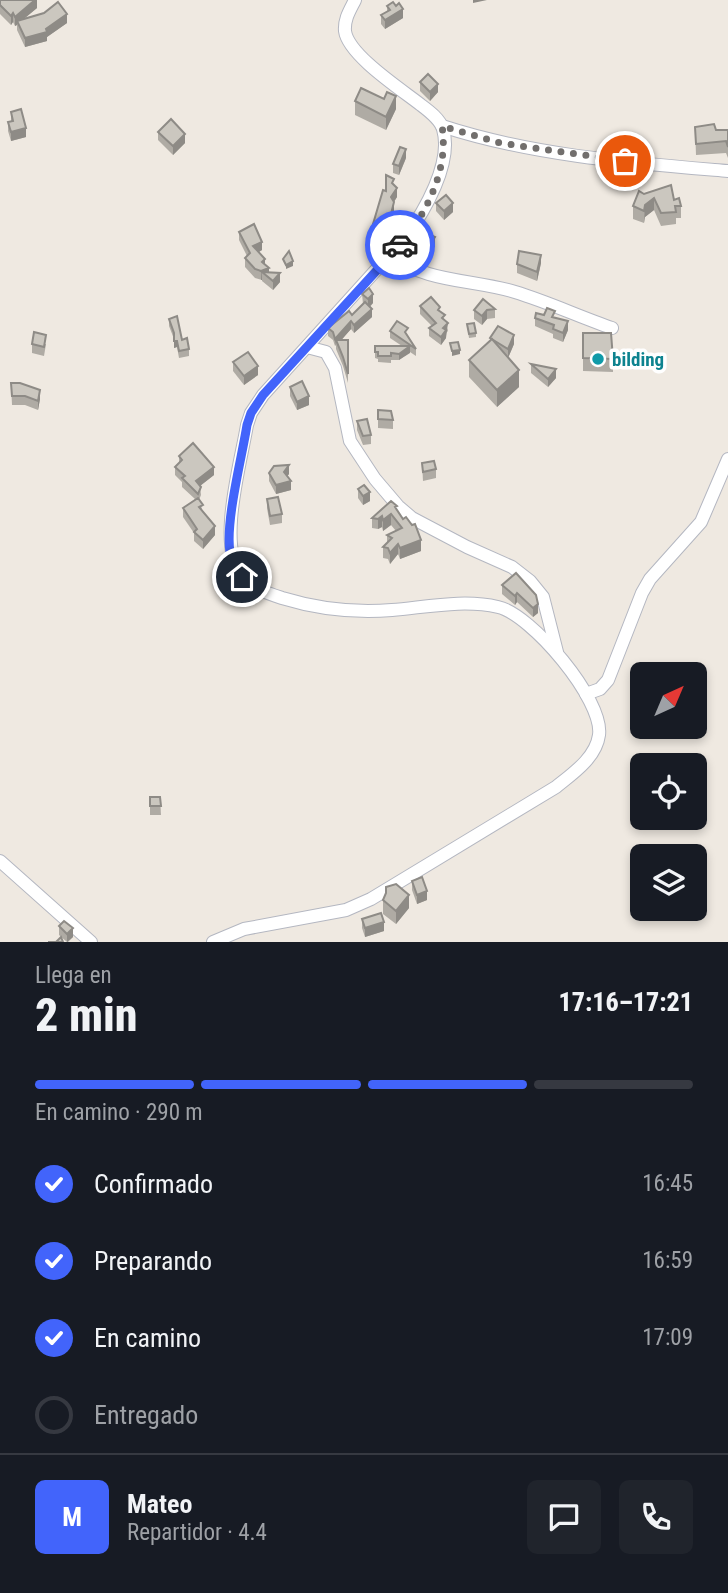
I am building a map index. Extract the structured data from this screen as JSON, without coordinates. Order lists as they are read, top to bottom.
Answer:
{
  "places": ["bilding"],
  "north": "top right",
  "page": {
    "heading": ["2 min", "Llega en", "17:16–17:21"],
    "panel": ["Mateo", "Repartidor · 4.4"],
    "bar": "En camino · 290 m",
    "list": [
      ["Confirmado", "16:45"],
      ["Preparando", "16:59"],
      ["En camino", "17:09"],
      "Entregado"
    ],
    "round": "M"
  }
}
